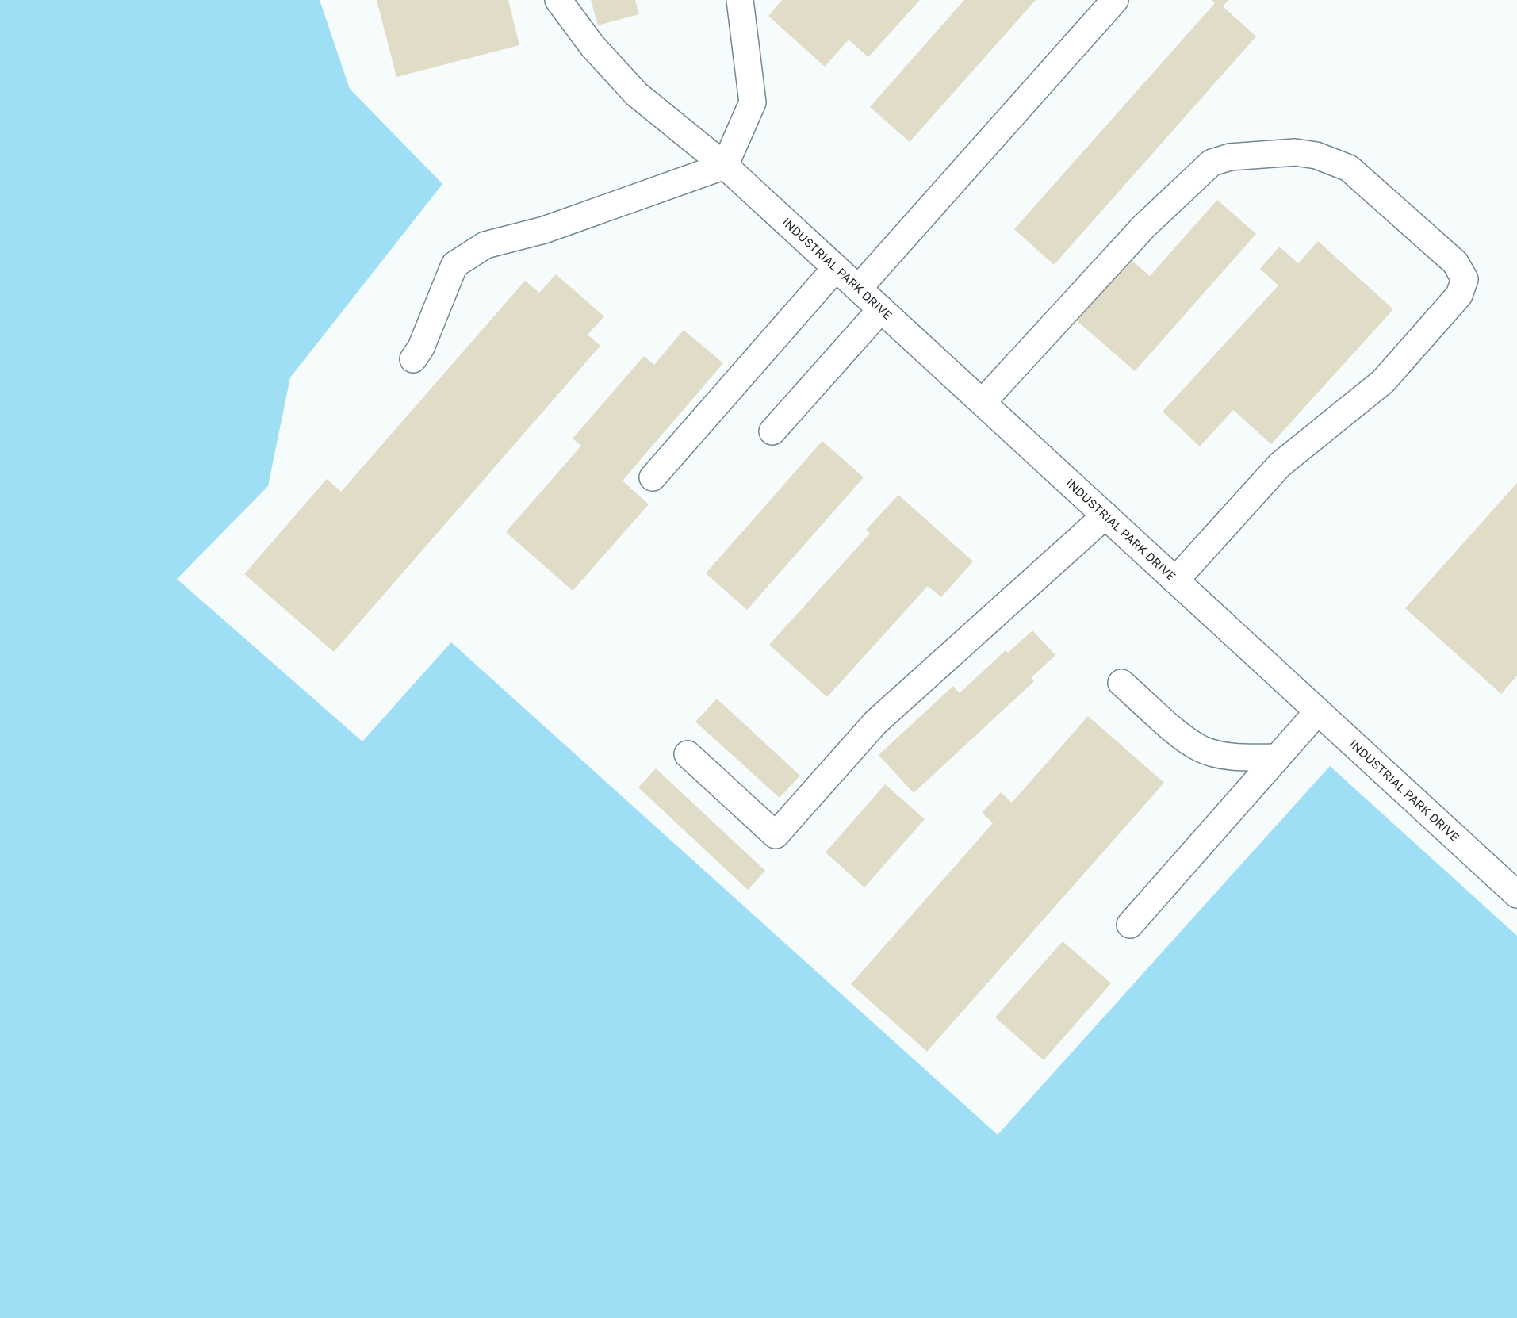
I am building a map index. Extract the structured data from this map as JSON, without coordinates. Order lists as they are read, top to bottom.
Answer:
{
  "streets": {
    "street": ["INDUSTRIAL PARK DRIVE"]
  }
}
